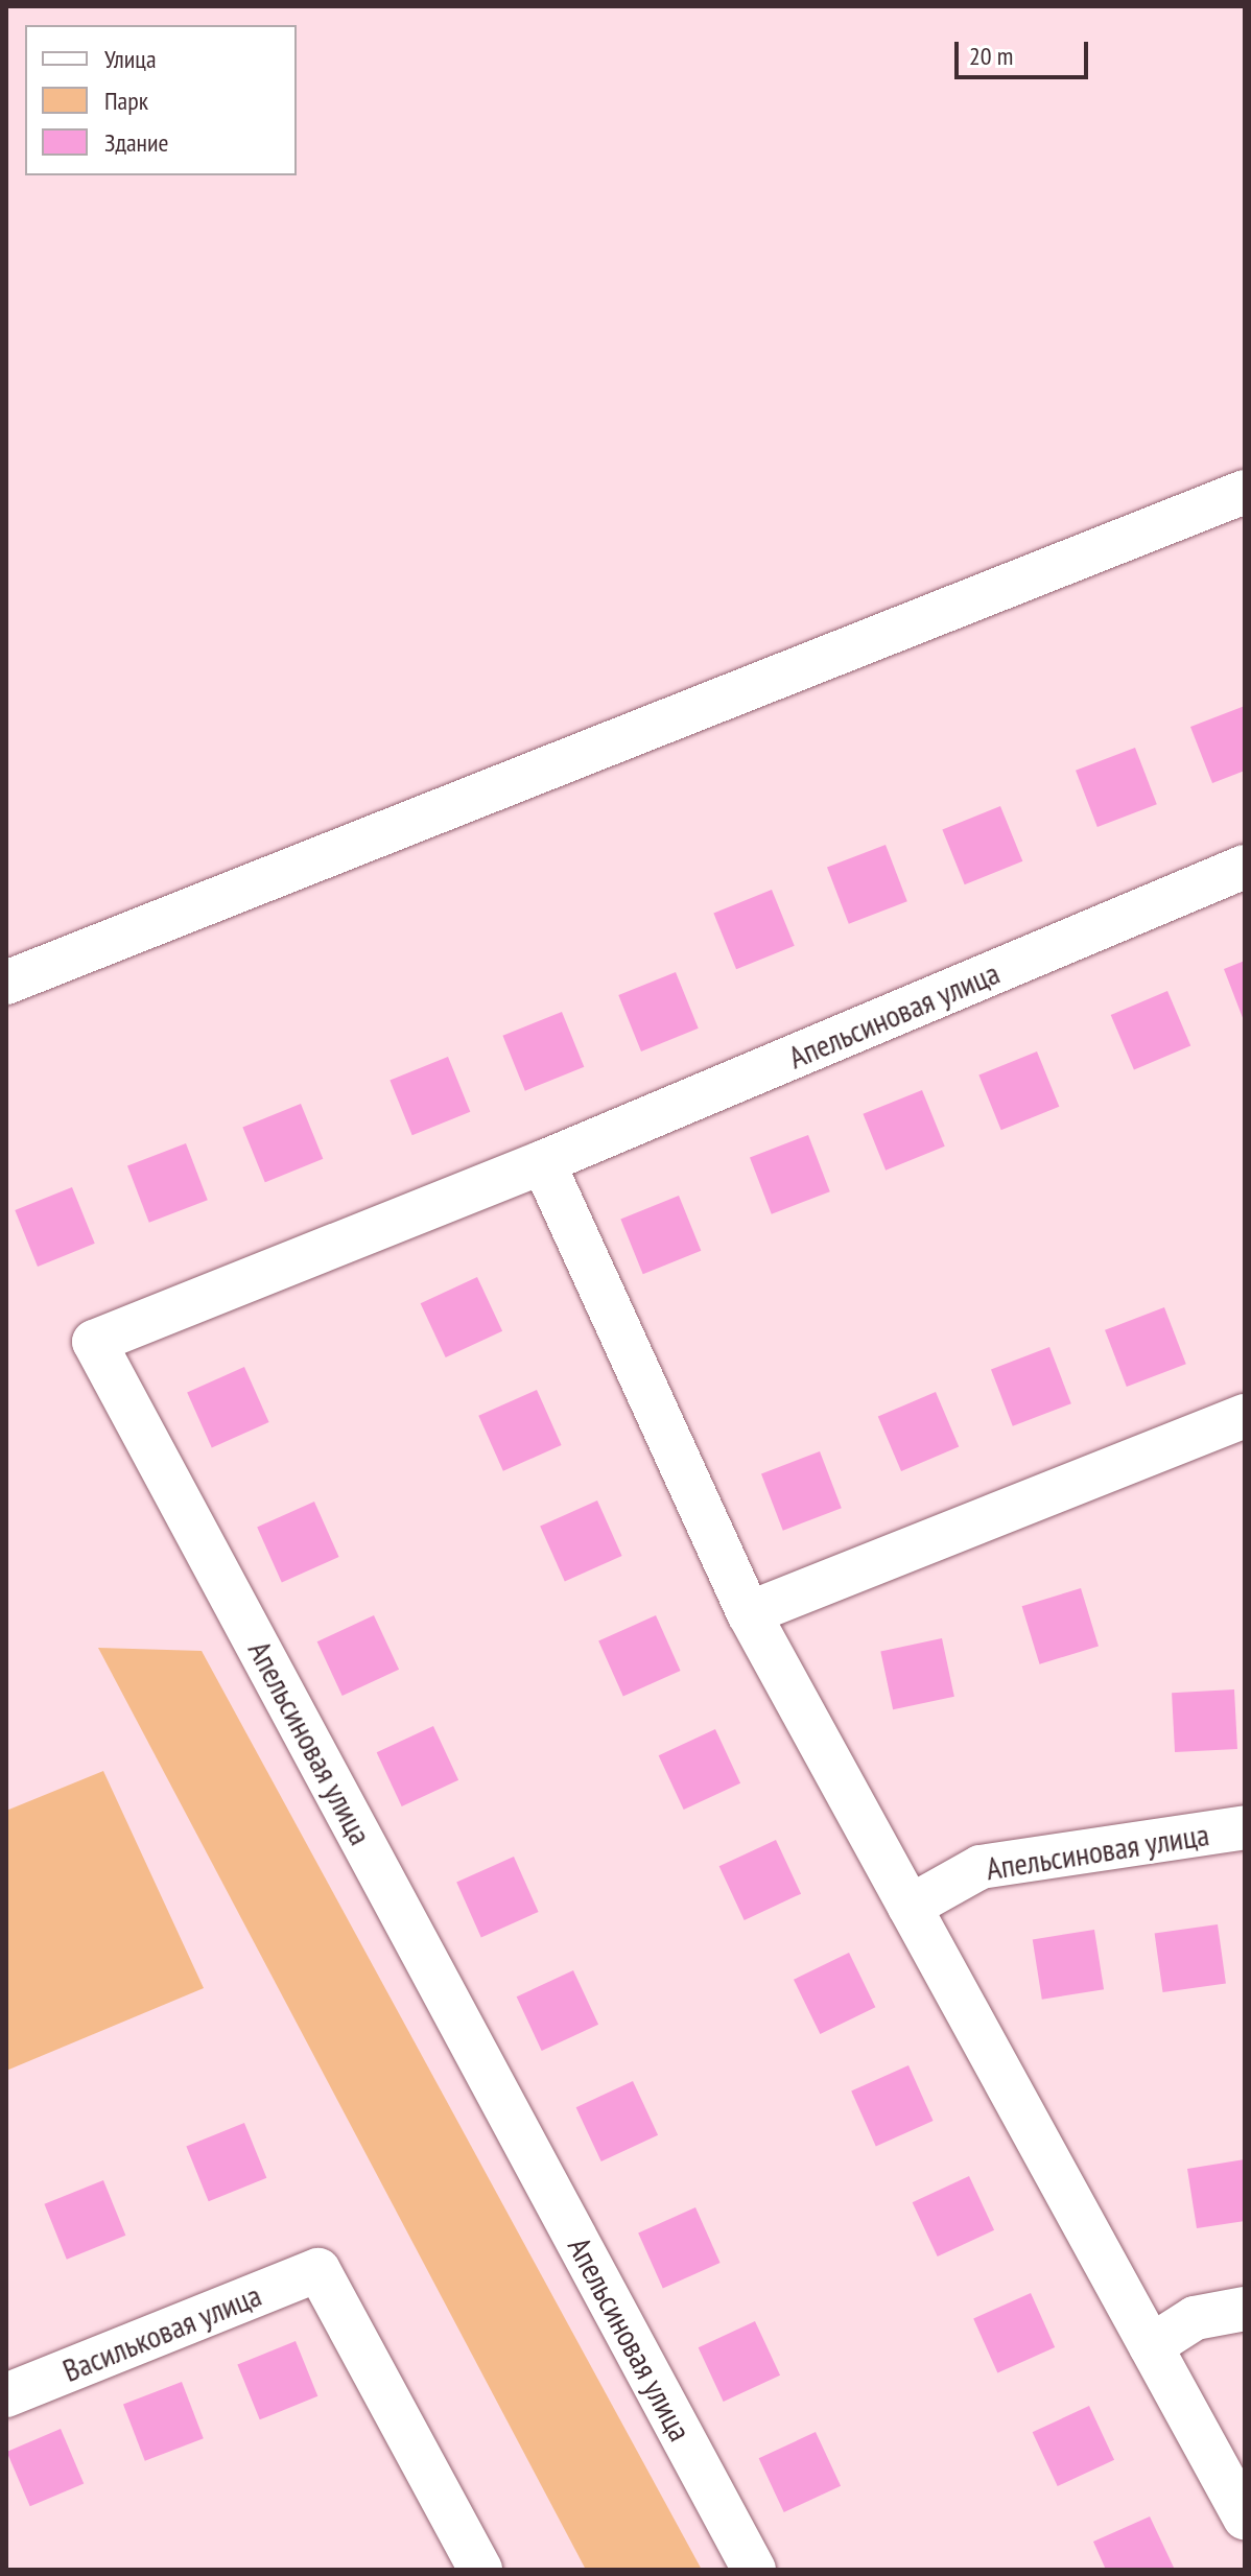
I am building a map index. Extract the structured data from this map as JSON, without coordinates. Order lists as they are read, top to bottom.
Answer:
{
  "streets": {
    "street": ["Апельсиновая улица", "Васильковая улица"]
  },
  "legend": ["Улица", "Парк", "Здание"],
  "scale_bar": "20 m"
}
